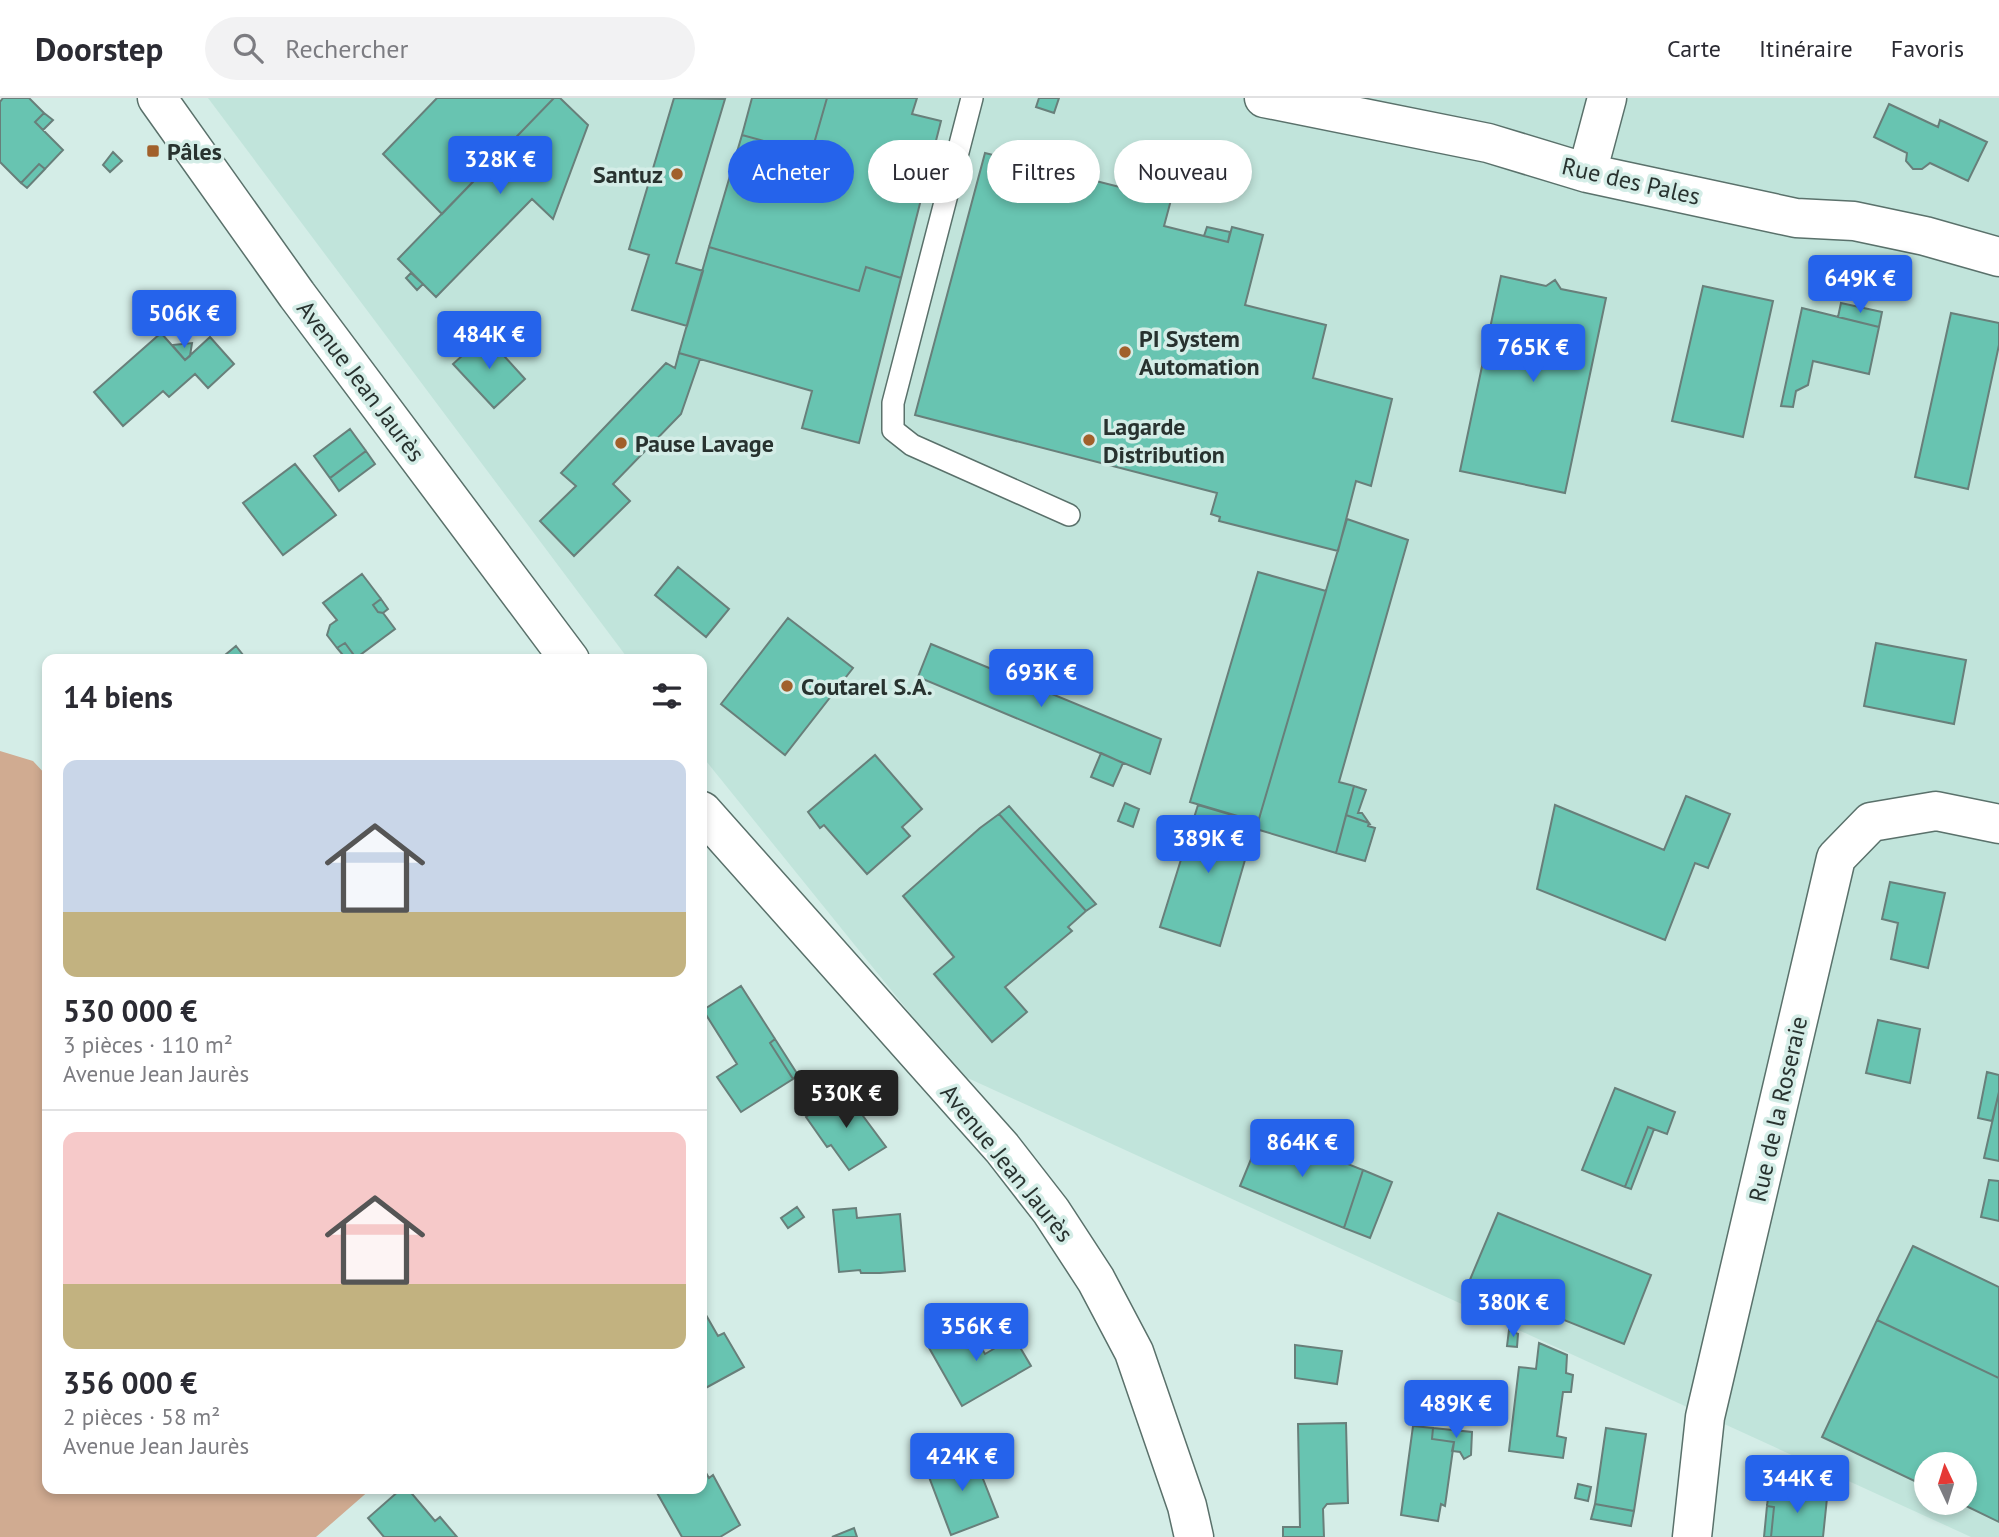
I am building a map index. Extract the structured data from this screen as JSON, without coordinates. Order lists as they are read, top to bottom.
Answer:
{
  "streets": {
    "street": ["Rue des Pales", "Avenue Jean Jaurès", "Rue de la Roseraie"]
  },
  "places": {
    "transit": ["Pâles"],
    "other": [
      "Santuz",
      "PI System Automation",
      "Lagarde Distribution",
      "Pause Lavage",
      "Coutarel S.A."
    ]
  },
  "north": "top",
  "page": {
    "header": "Doorstep",
    "search": "Rechercher",
    "nav": ["Carte", "Itinéraire", "Favoris"],
    "price": [
      "328K €",
      "649K €",
      "506K €",
      "484K €",
      "765K €",
      "693K €",
      "389K €",
      "530K €",
      "864K €",
      "380K €",
      "356K €",
      "489K €",
      "424K €",
      "344K €"
    ],
    "chip": [
      "Acheter",
      "Louer",
      "Filtres",
      "Nouveau"
    ],
    "heading": "14 biens",
    "list": [
      {
        "name": "530 000 €",
        "note": "3 pièces · 110 m² · Avenue Jean Jaurès"
      },
      {
        "name": "356 000 €",
        "note": "2 pièces · 58 m² · Avenue Jean Jaurès"
      }
    ]
  }
}
